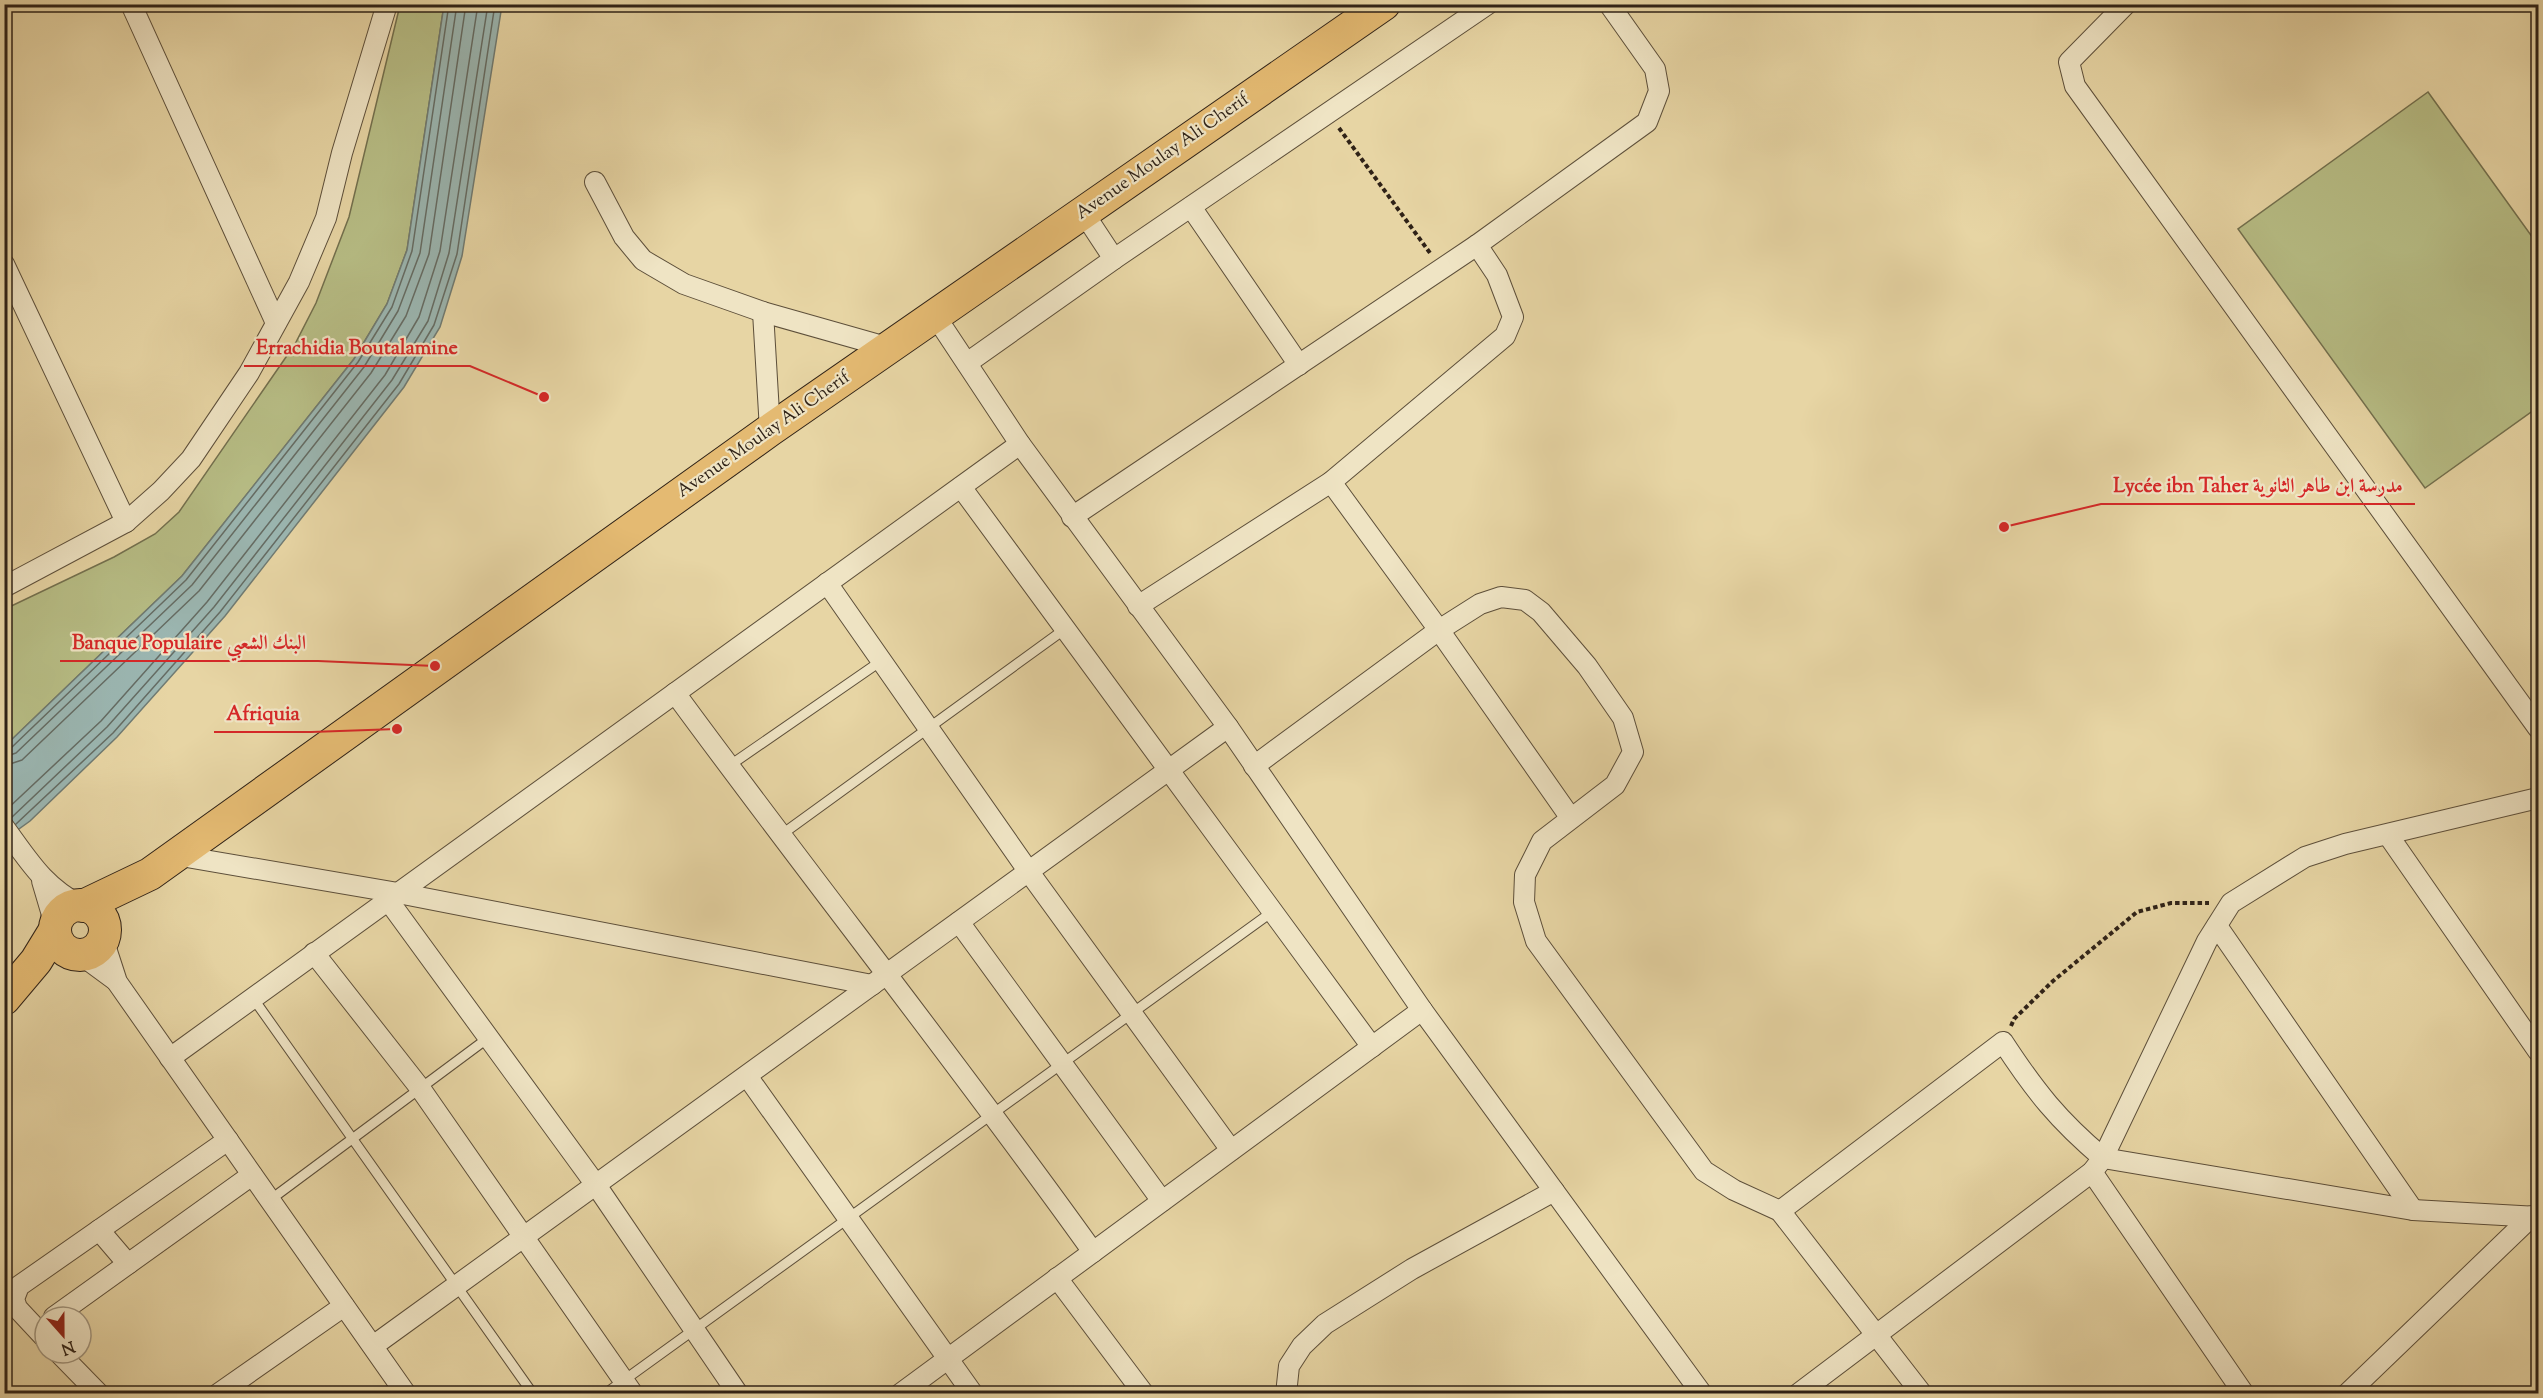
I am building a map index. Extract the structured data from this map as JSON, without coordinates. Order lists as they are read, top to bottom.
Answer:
{
  "streets": {
    "main road": ["Avenue Moulay Ali Cherif"]
  },
  "places": [
    "Errachidia Boutalamine",
    "Lycée ibn Taher مدرسة ابن طاهر الثانوية",
    "Banque Populaire البنك الشعبي",
    "Afriquia"
  ],
  "north": "bottom"
}
